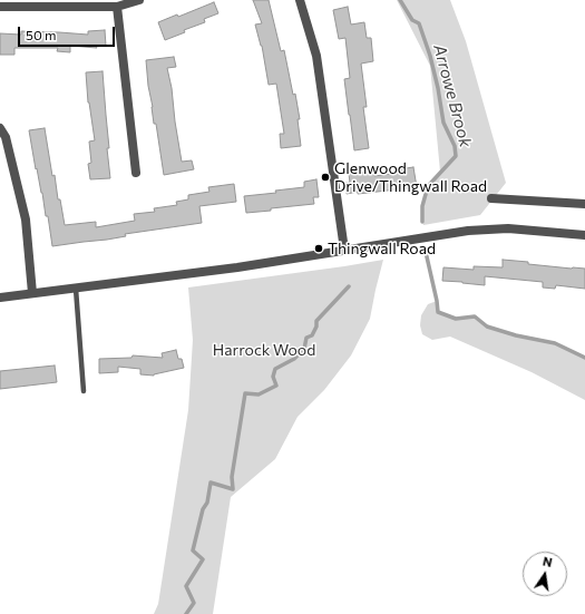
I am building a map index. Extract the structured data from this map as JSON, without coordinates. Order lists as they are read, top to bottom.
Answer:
{
  "water": ["Arrowe Brook"],
  "parks": ["Harrock Wood"],
  "places": ["Glenwood Drive/Thingwall Road", "Thingwall Road"],
  "scale_bar": "50 m",
  "north": "top"
}
